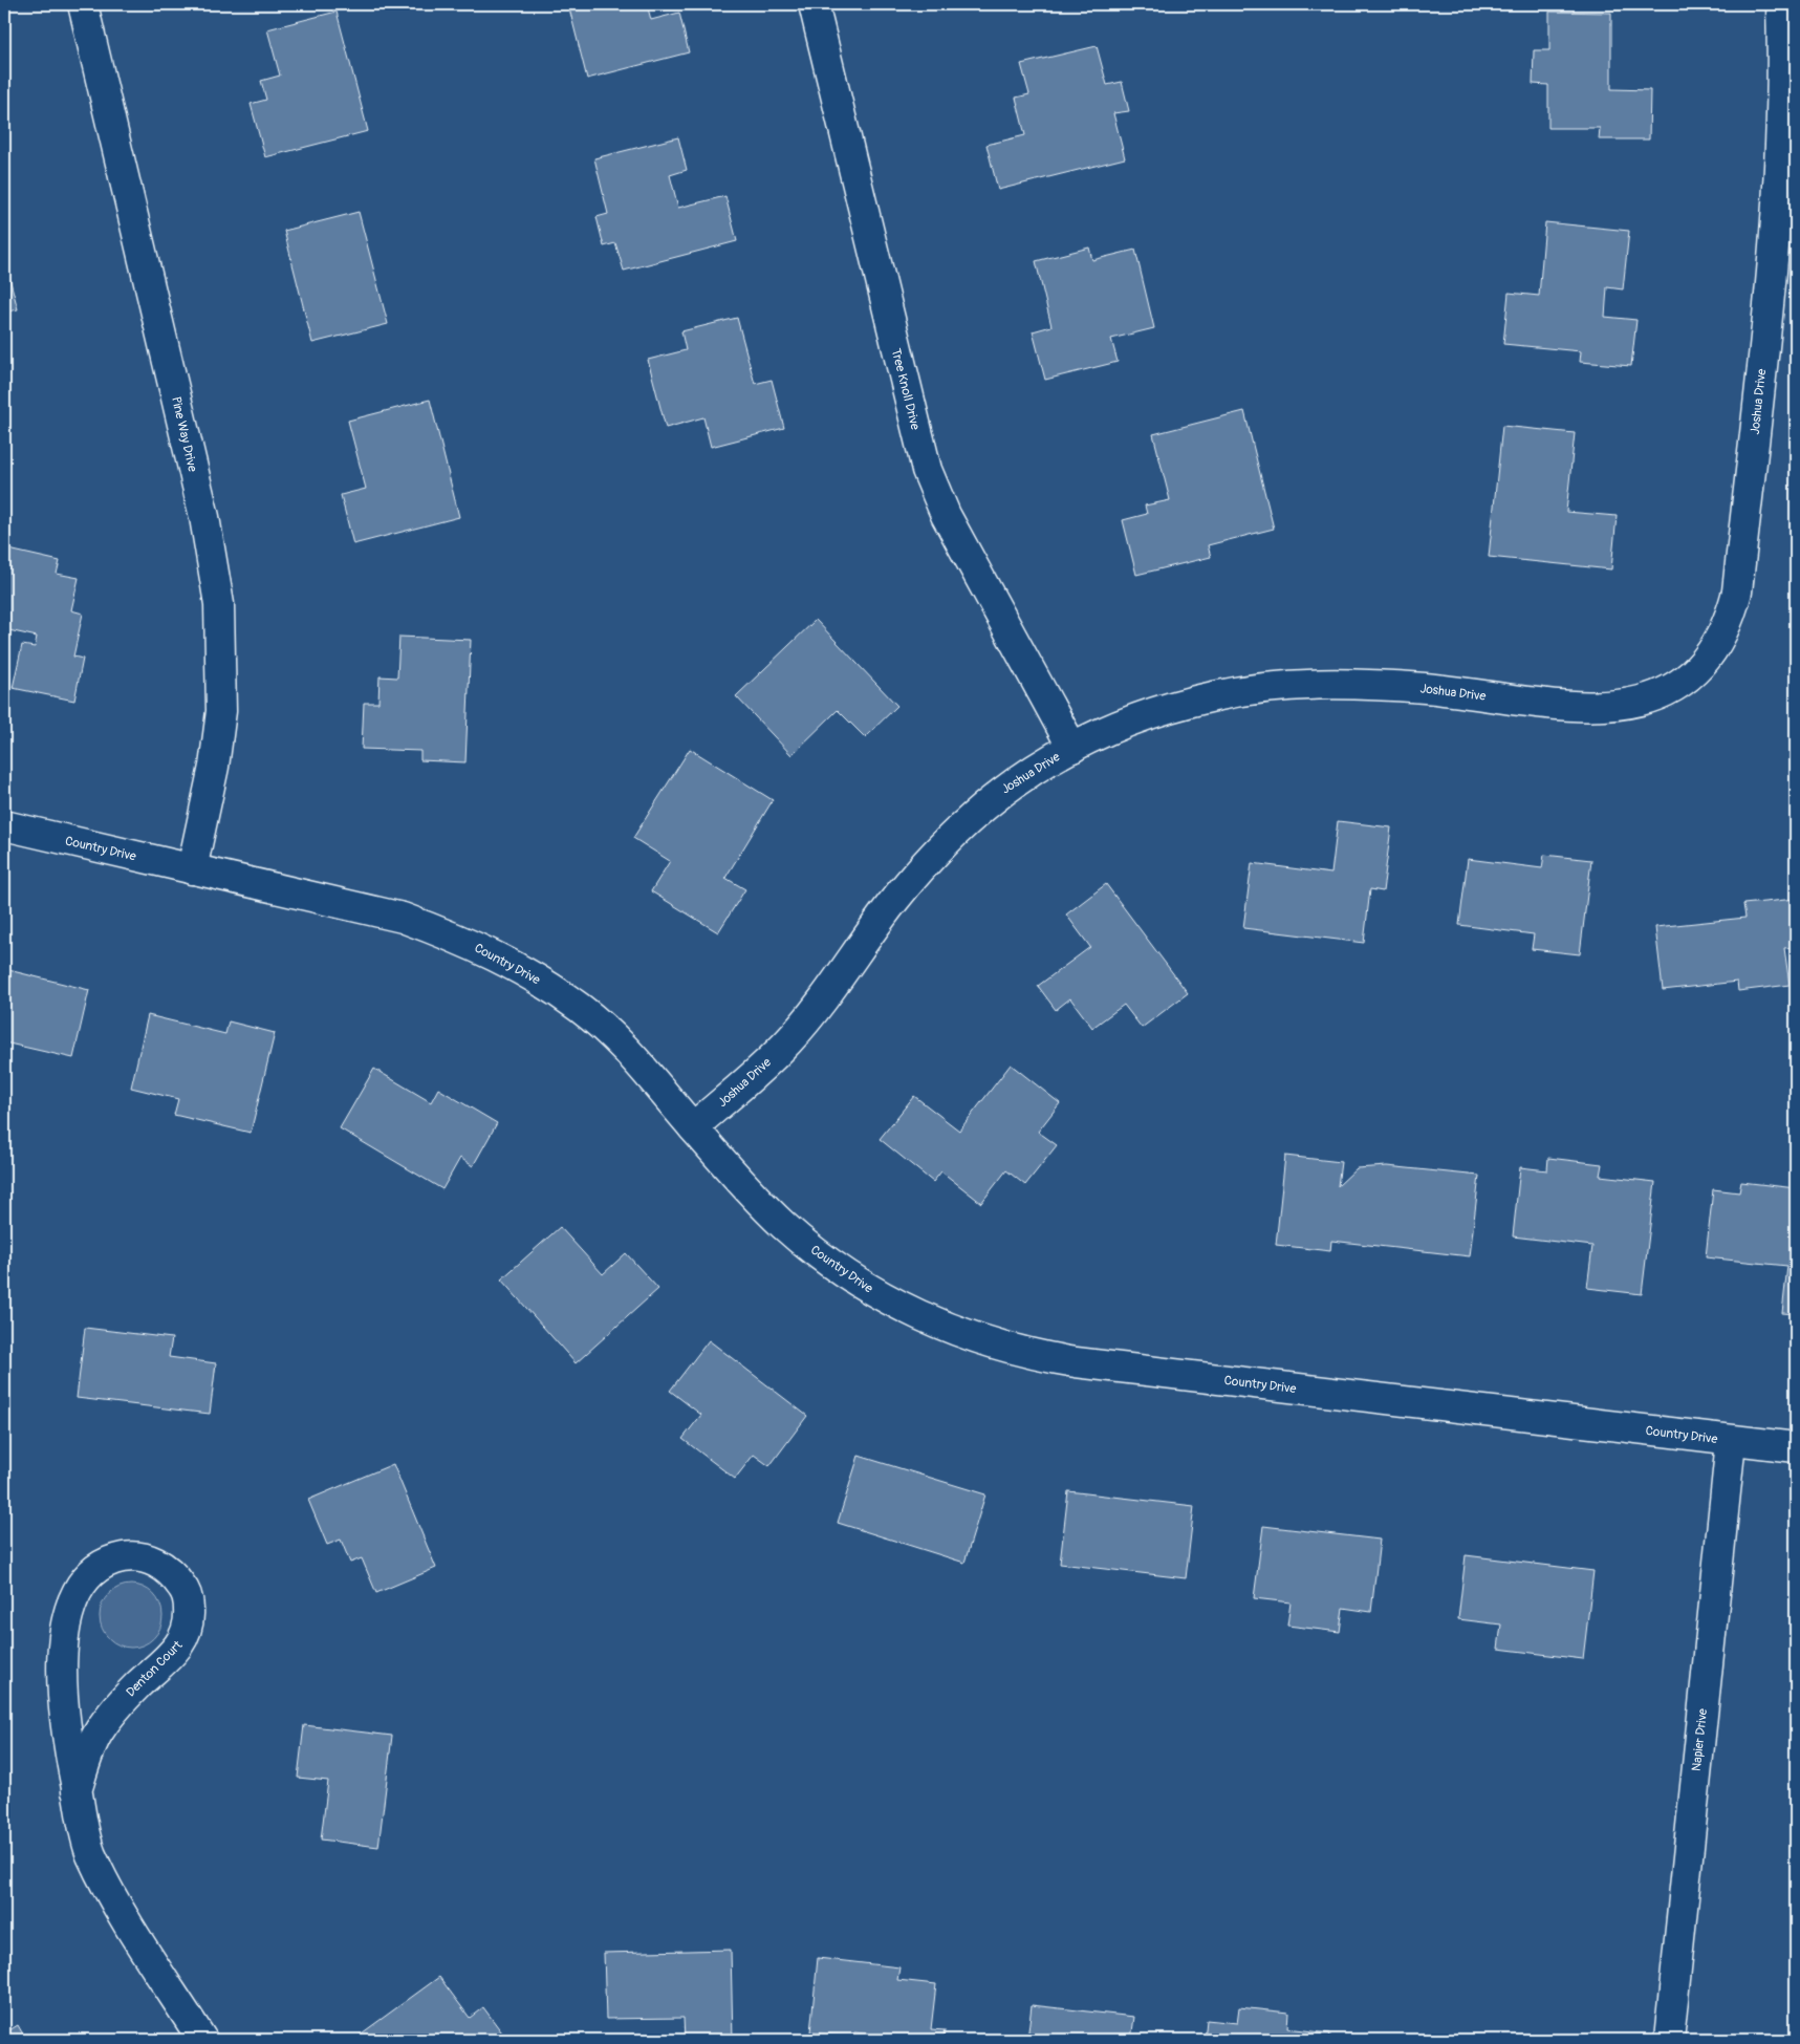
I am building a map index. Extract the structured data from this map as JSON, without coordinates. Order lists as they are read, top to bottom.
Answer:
{
  "streets": {
    "street": [
      "Tree Knoll Drive",
      "Joshua Drive",
      "Pine Way Drive",
      "Country Drive",
      "Denton Court",
      "Napier Drive"
    ]
  },
  "crossings": [
    ["Tree Knoll Drive", "Joshua Drive"],
    ["Joshua Drive", "Country Drive"],
    ["Pine Way Drive", "Country Drive"],
    ["Country Drive", "Napier Drive"]
  ]
}
